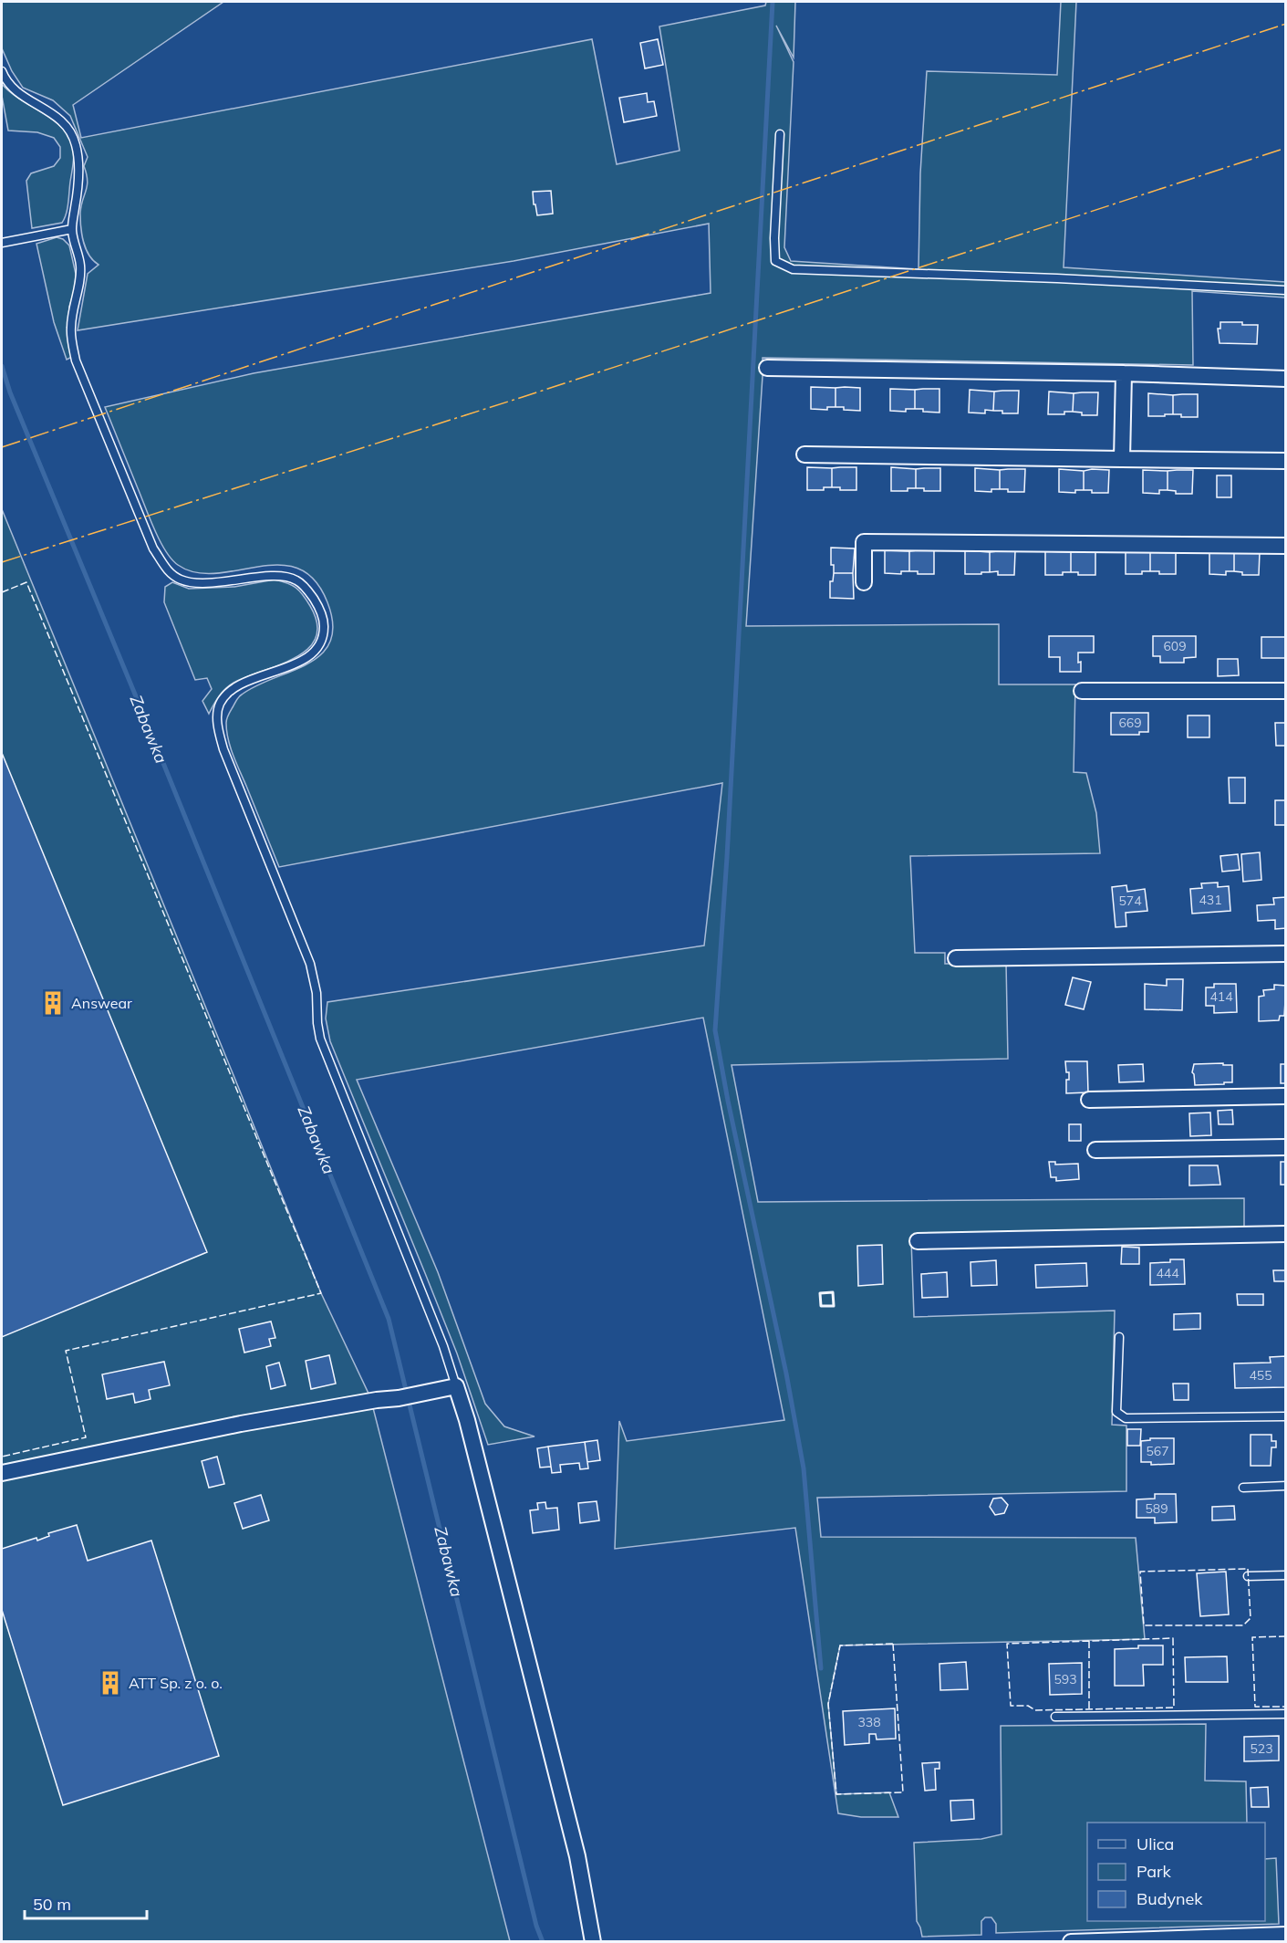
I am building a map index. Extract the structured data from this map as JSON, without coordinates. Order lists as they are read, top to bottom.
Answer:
{
  "water": ["Zabawka"],
  "places": {
    "building": ["Answear", "ATT Sp. z o. o."]
  },
  "house_numbers": [
    "609",
    "669",
    "431",
    "574",
    "414",
    "444",
    "455",
    "567",
    "589",
    "593",
    "338",
    "523"
  ],
  "legend": ["Ulica", "Park", "Budynek"],
  "scale_bar": "50 m"
}
